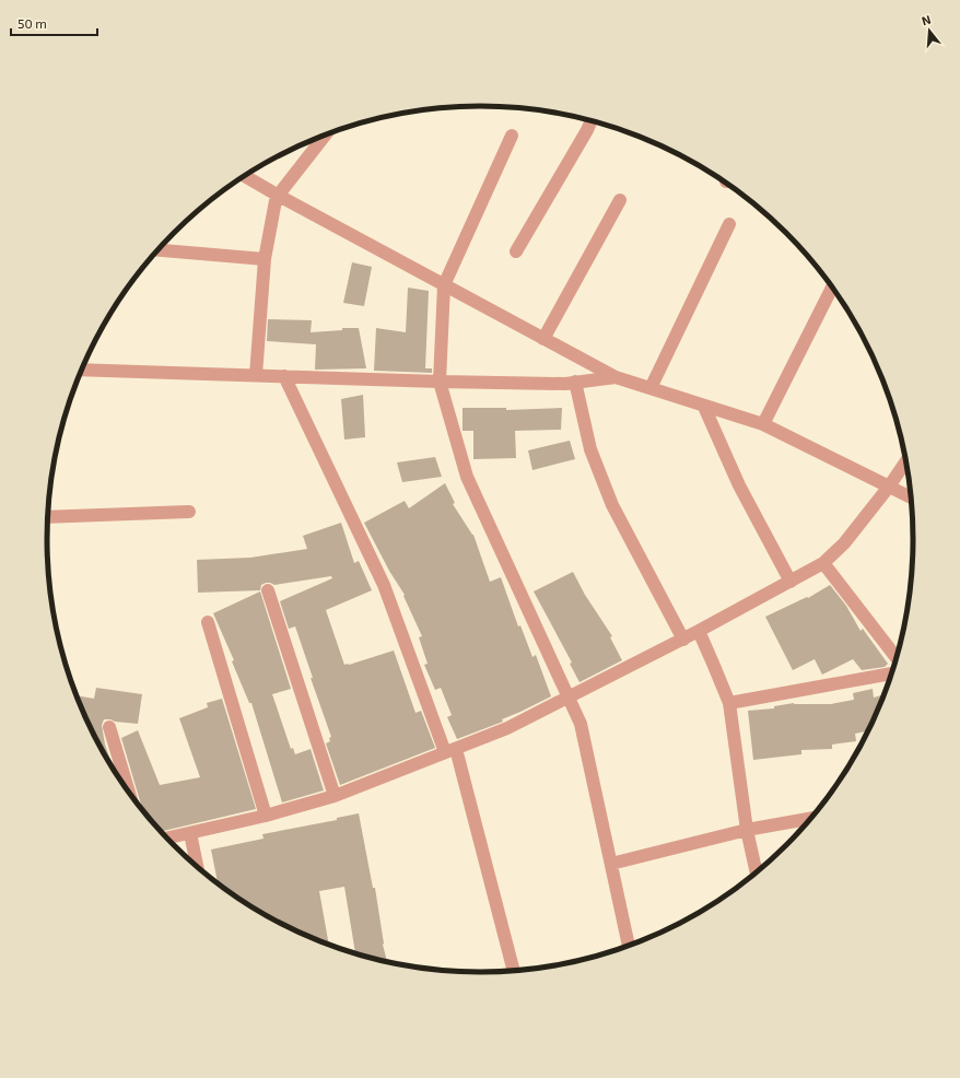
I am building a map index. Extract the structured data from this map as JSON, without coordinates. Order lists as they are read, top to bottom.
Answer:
{
  "scale_bar": "50 m",
  "north": "top"
}
